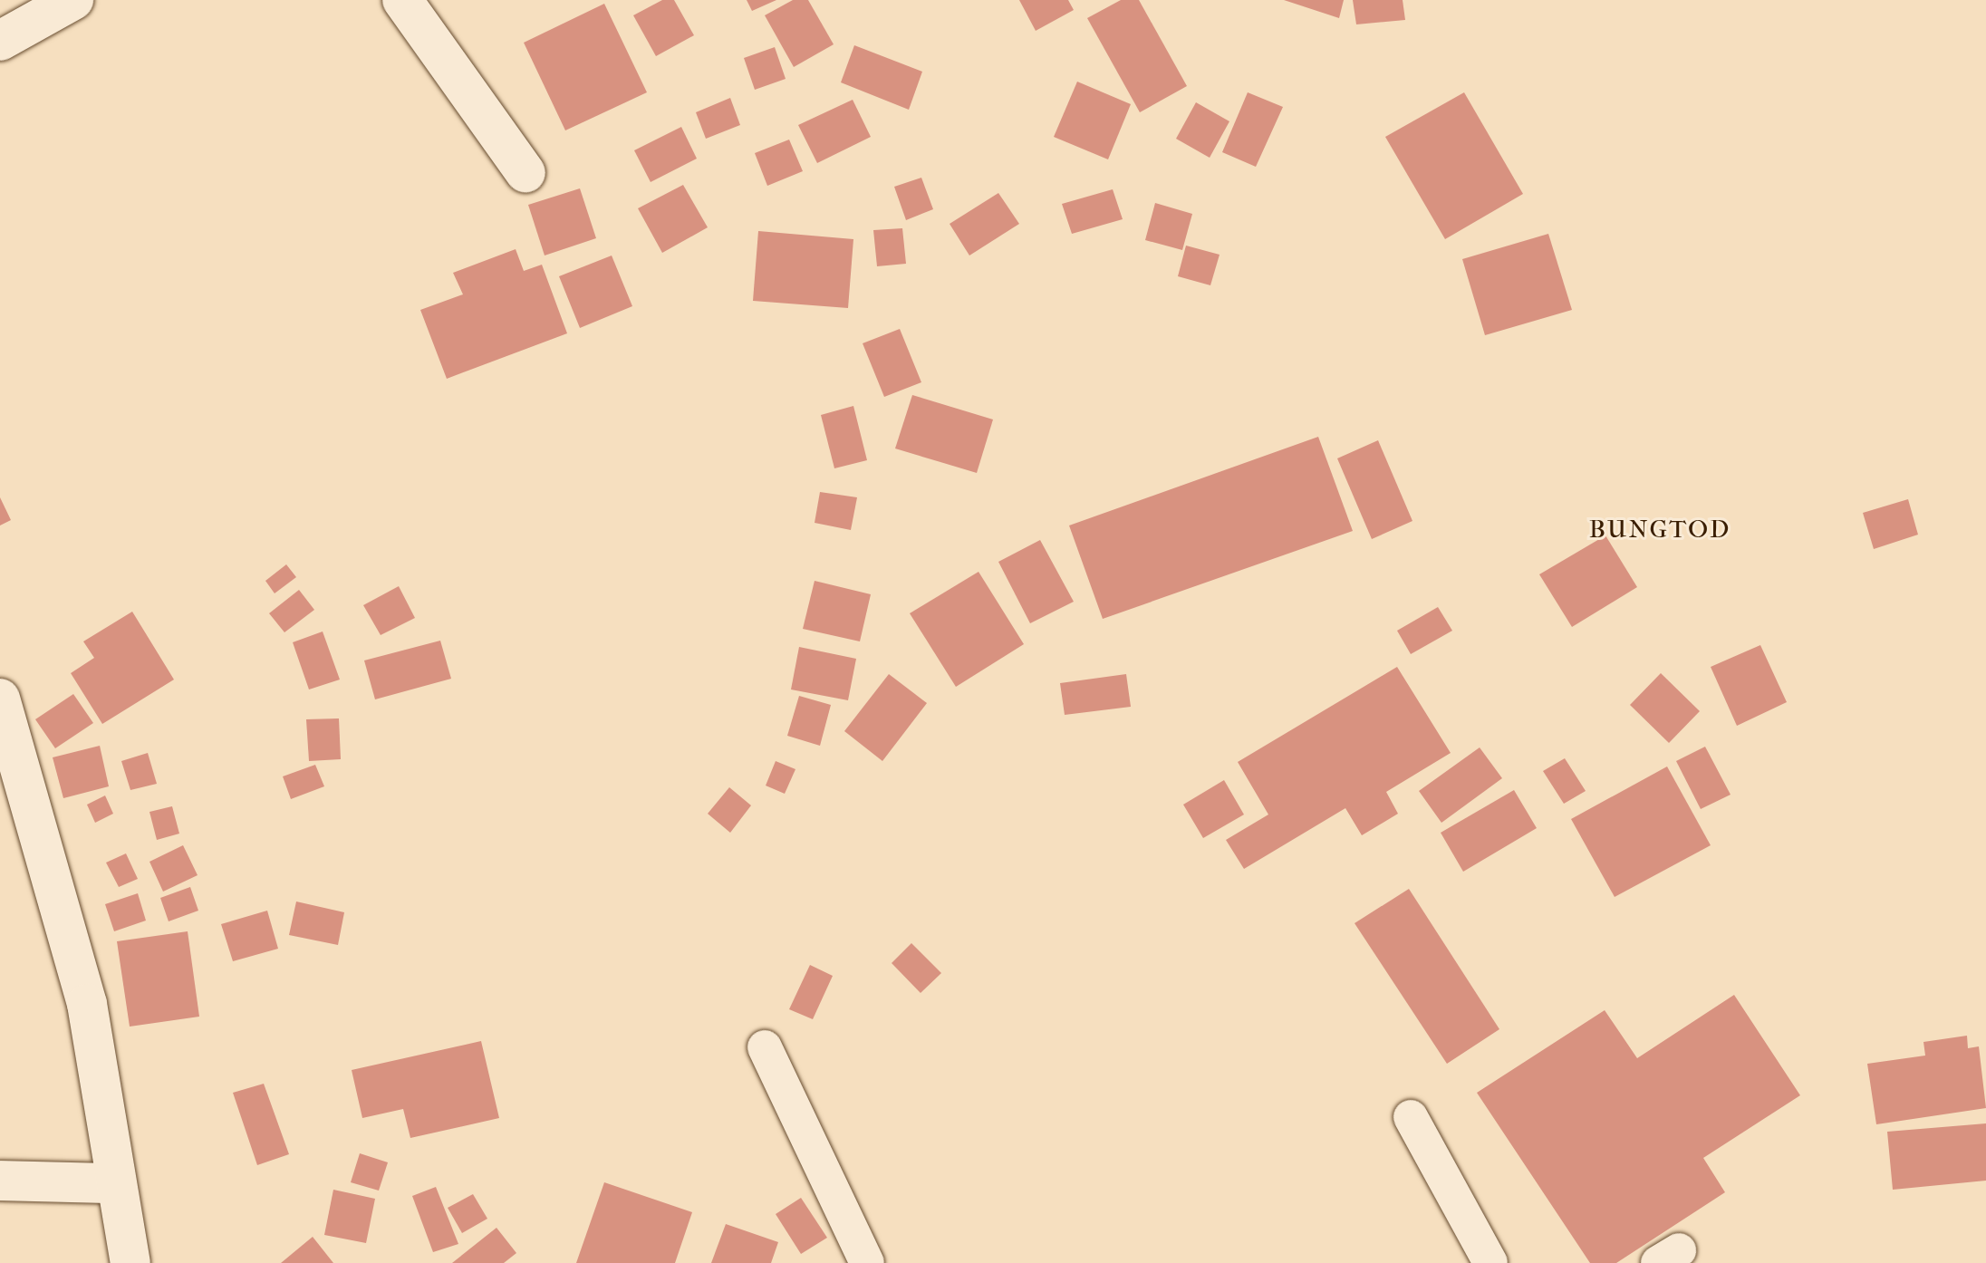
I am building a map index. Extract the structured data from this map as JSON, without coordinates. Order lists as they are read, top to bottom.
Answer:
{
  "districts": ["BUNGTOD"]
}
